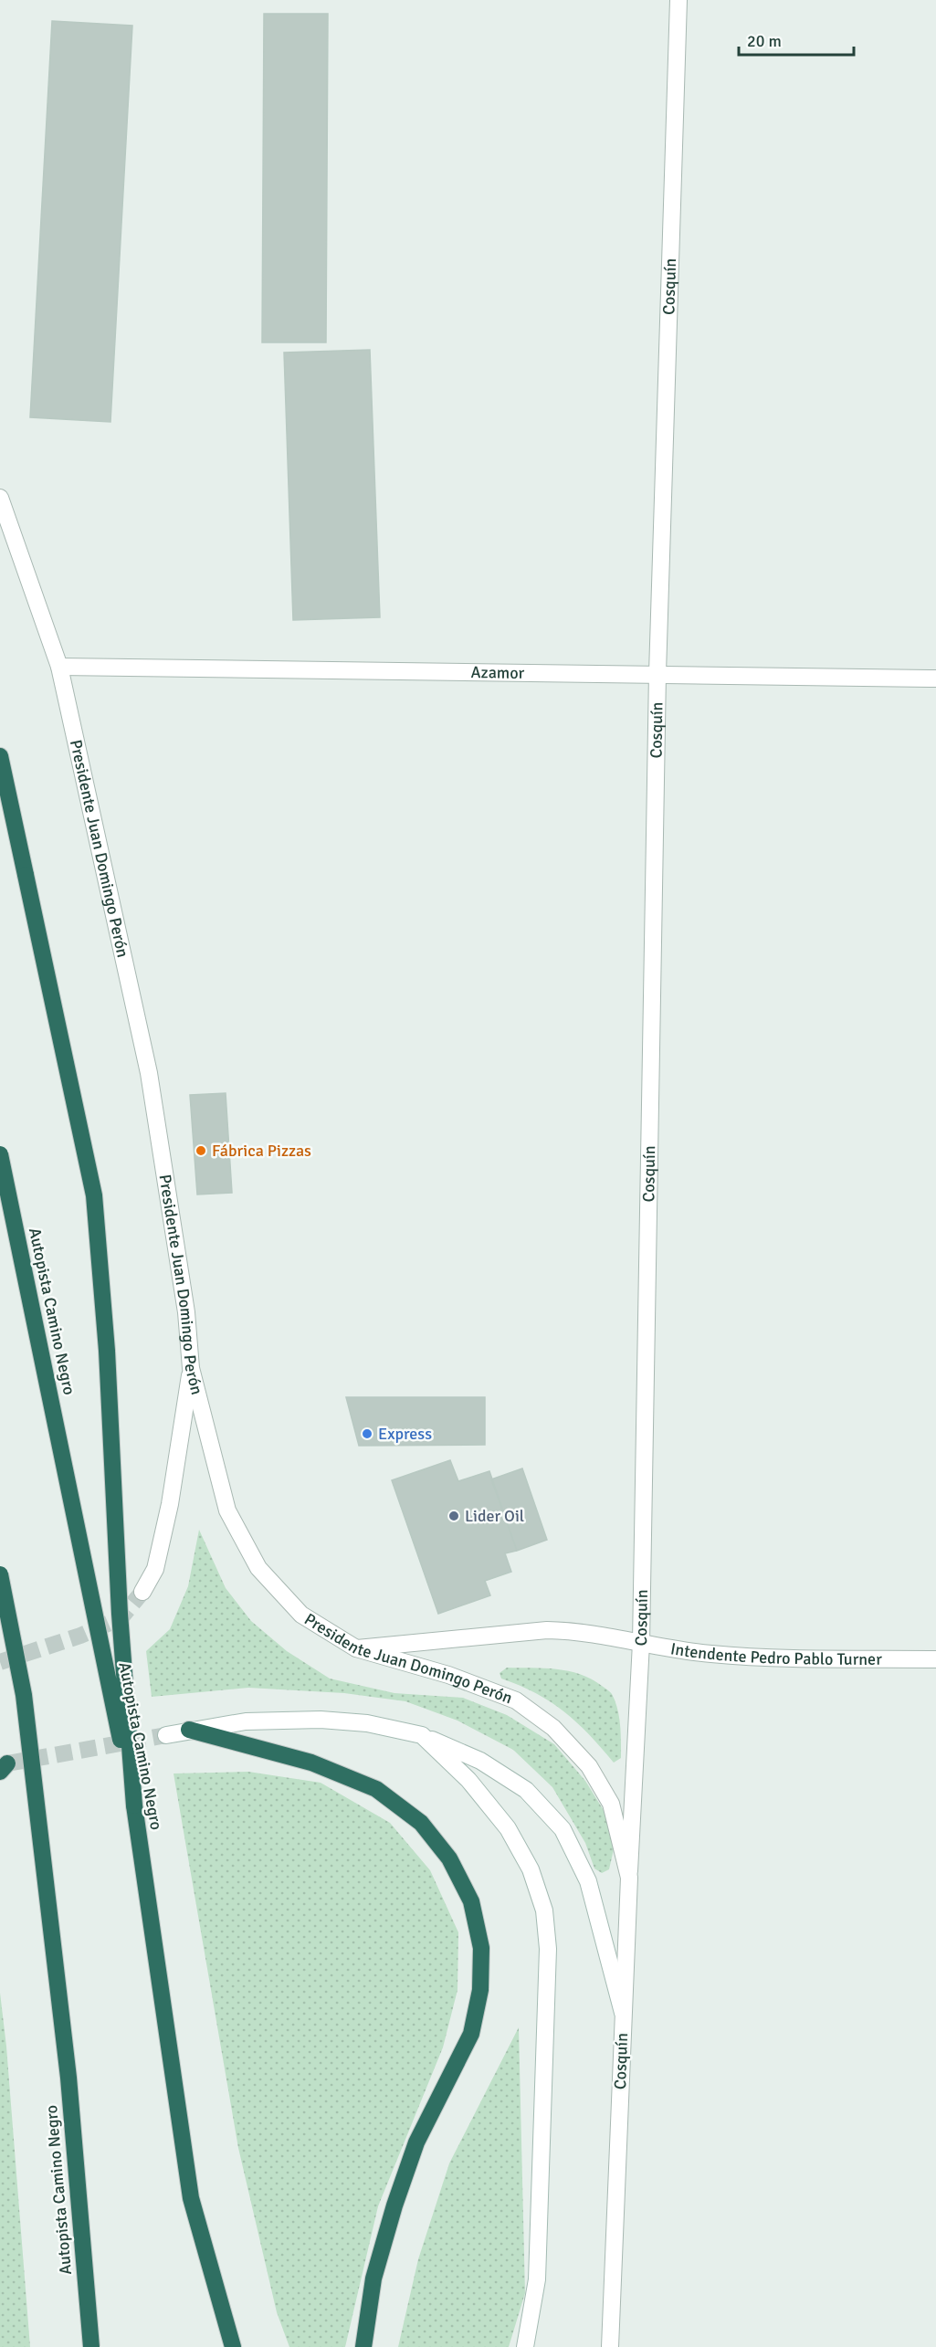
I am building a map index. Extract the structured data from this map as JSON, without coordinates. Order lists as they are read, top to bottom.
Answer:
{
  "streets": {
    "highway": ["Autopista Camino Negro"],
    "street": [
      "Cosquín",
      "Azamor",
      "Presidente Juan Domingo Perón",
      "Intendente Pedro Pablo Turner"
    ]
  },
  "crossings": [
    ["Cosquín", "Azamor"],
    ["Cosquín", "Presidente Juan Domingo Perón"],
    ["Cosquín", "Intendente Pedro Pablo Turner"],
    ["Azamor", "Presidente Juan Domingo Perón"],
    ["Presidente Juan Domingo Perón", "Intendente Pedro Pablo Turner"]
  ],
  "places": ["Fábrica Pizzas", "Express", "Lider Oil"],
  "scale_bar": "20 m"
}
